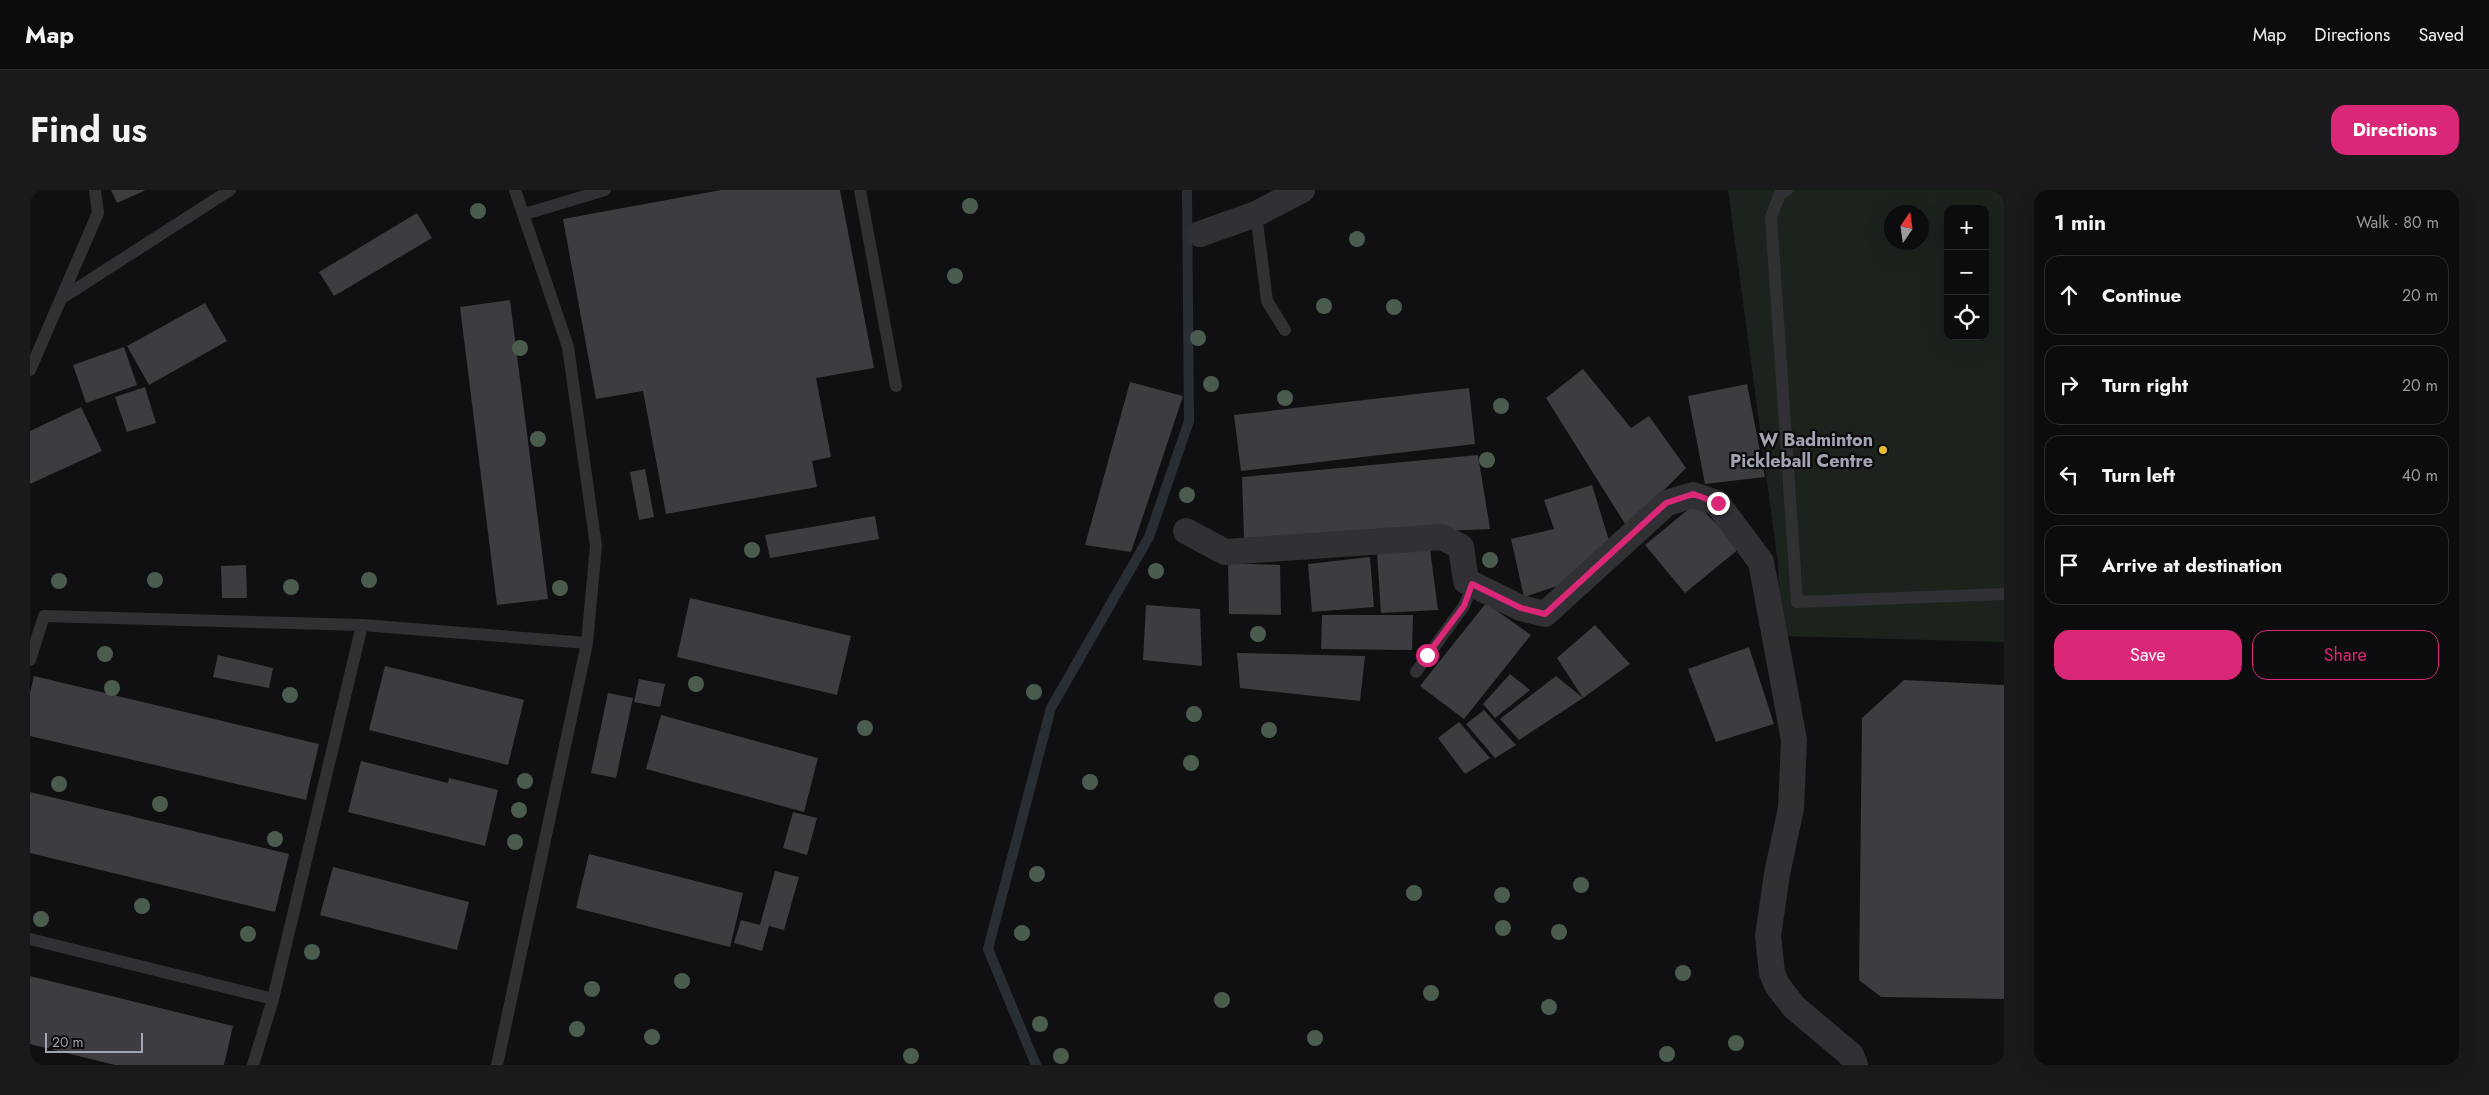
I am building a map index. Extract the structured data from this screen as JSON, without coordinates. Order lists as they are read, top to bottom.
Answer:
{
  "places": ["W Badminton Pickleball Centre"],
  "scale_bar": "20 m",
  "north": "top",
  "page": {
    "header": "Map",
    "nav": ["Map", "Directions", "Saved"],
    "title": "Find us",
    "buttons": [
      "Directions",
      ["Save", "Share"]
    ],
    "heading": ["1 min", "Walk · 80 m"],
    "map_buttons": ["+", "−"],
    "list": [
      ["Continue", "20 m"],
      ["Turn right", "20 m"],
      ["Turn left", "40 m"],
      "Arrive at destination"
    ],
    "scale": "20 m"
  }
}
